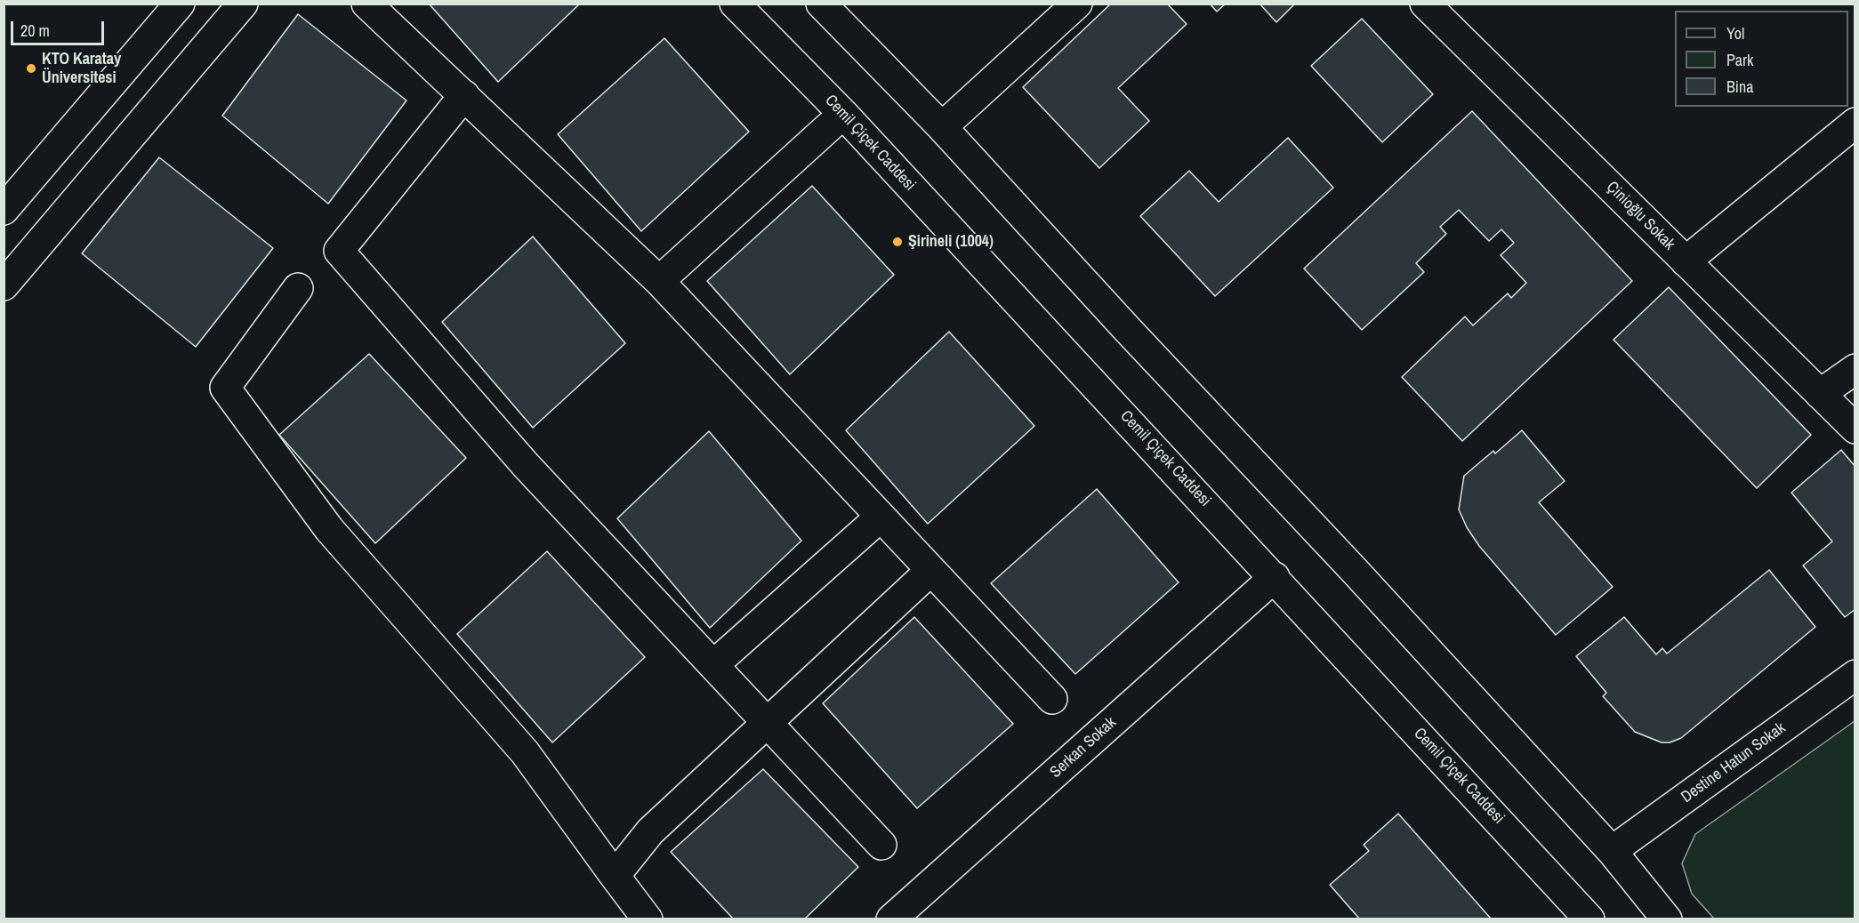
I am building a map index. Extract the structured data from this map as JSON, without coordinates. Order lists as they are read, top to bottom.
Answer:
{
  "streets": {
    "street": [
      "Cemil Çiçek Caddesi",
      "Çinioğlu Sokak",
      "Serkan Sokak",
      "Destine Hatun Sokak"
    ]
  },
  "crossings": [
    ["Cemil Çiçek Caddesi", "Serkan Sokak"]
  ],
  "places": ["KTO Karatay Üniversitesi", "Şirineli (1004)"],
  "legend": ["Yol", "Park", "Bina"],
  "scale_bar": "20 m"
}
